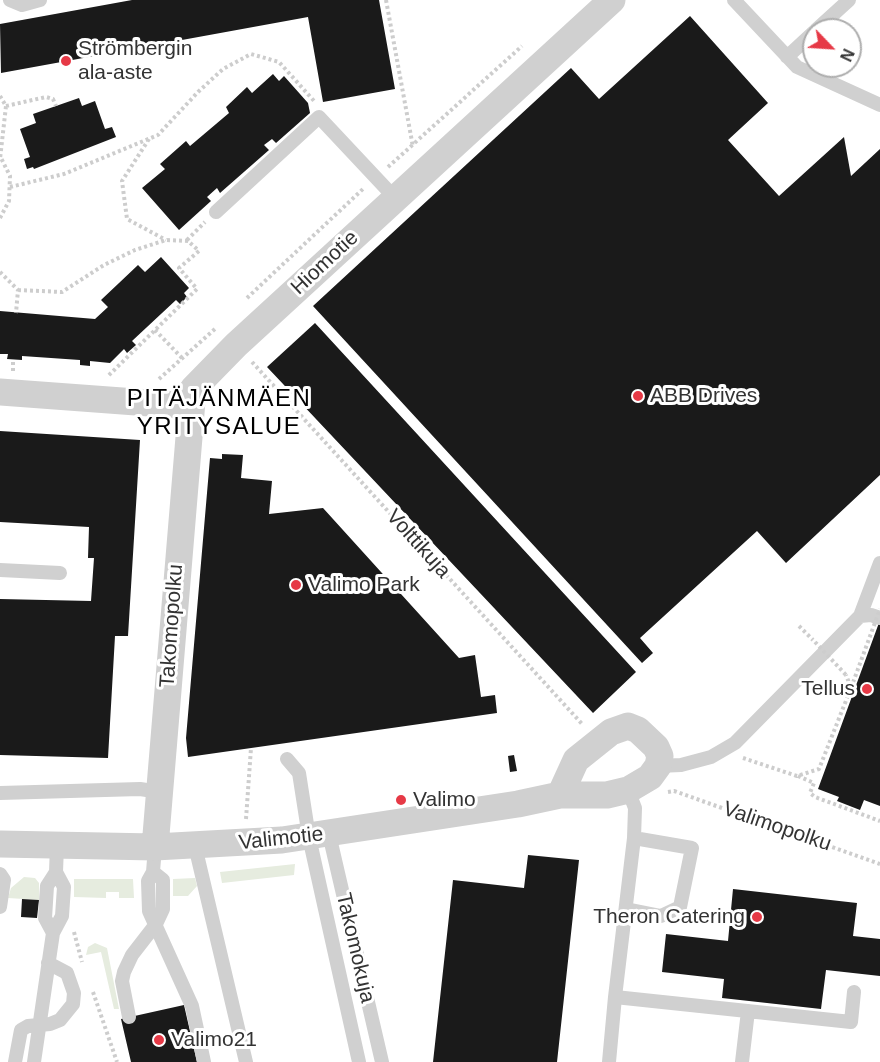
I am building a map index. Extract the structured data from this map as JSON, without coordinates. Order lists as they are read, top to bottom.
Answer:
{
  "streets": {
    "street": ["Hiomotie", "Takomopolku", "Valimotie"],
    "lane": ["Takomokuja"],
    "path": ["Volttikuja", "Valimopolku"]
  },
  "crossings": [
    ["Hiomotie", "Takomopolku"],
    ["Takomopolku", "Valimotie"],
    ["Valimotie", "Takomokuja"]
  ],
  "districts": ["PITÄJÄNMÄEN YRITYSALUE"],
  "places": [
    "Strömbergin ala-aste",
    "ABB Drives",
    "Valimo Park",
    "Tellus",
    "Valimo",
    "Theron Catering",
    "Valimo21"
  ],
  "north": "bottom right"
}
